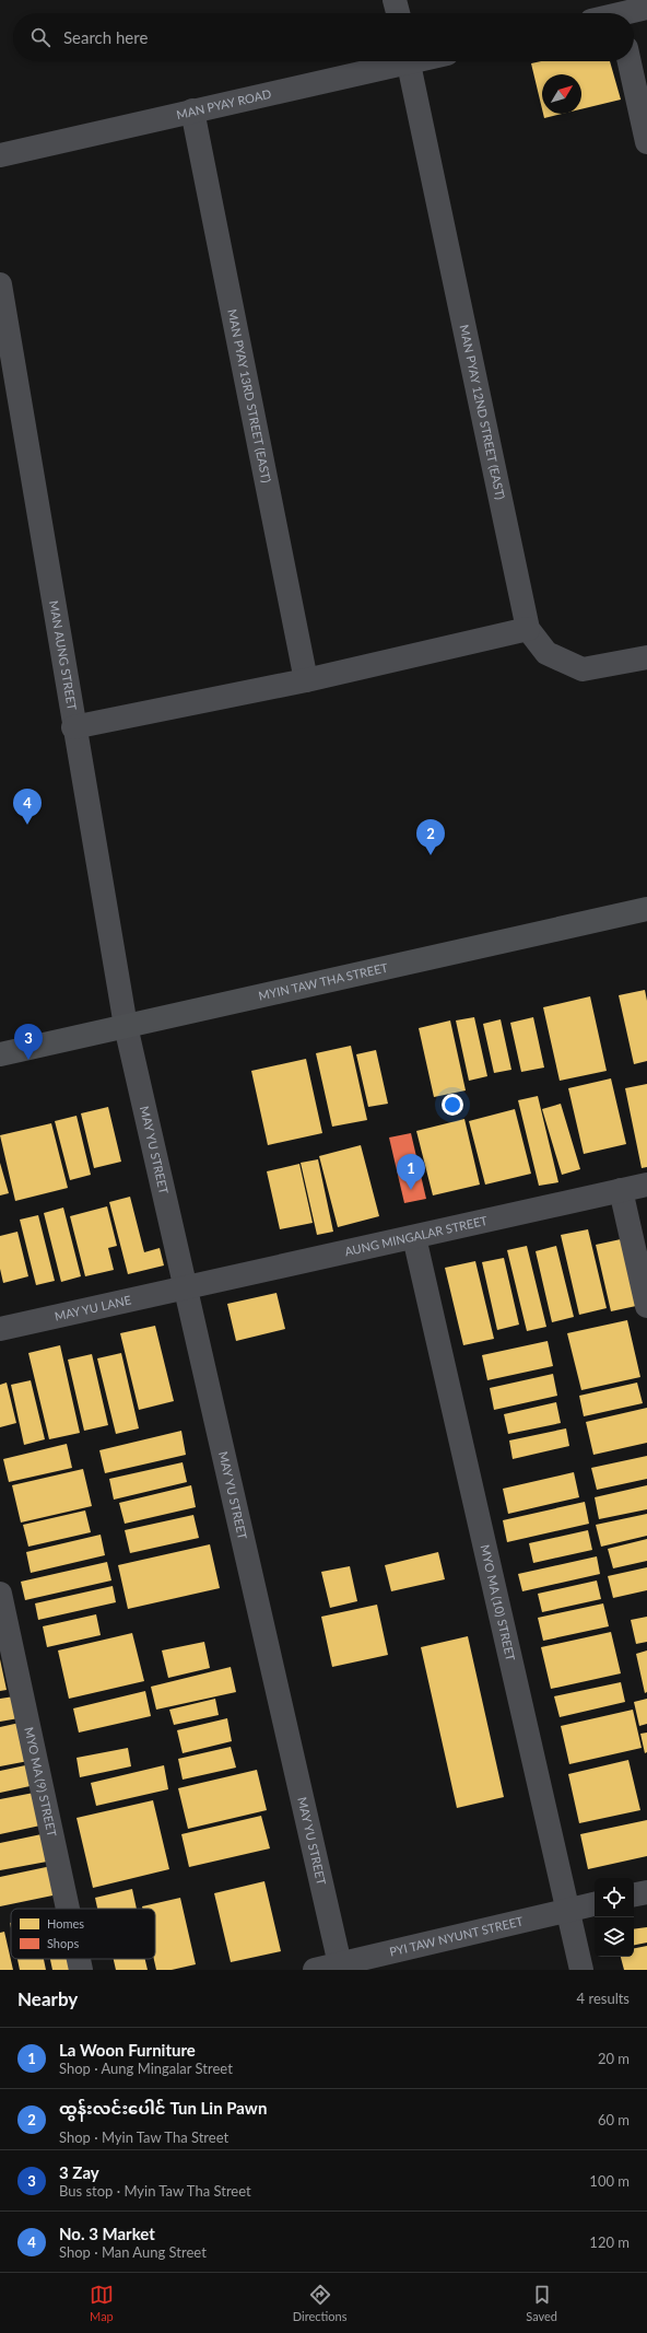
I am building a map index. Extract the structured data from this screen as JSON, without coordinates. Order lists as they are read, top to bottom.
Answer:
{
  "streets": {
    "main road": ["MYIN TAW THA STREET"],
    "street": [
      "MAN PYAY ROAD",
      "MAN PYAY 13RD STREET (EAST)",
      "MAN PYAY 12ND STREET (EAST)",
      "MAN AUNG STREET",
      "MAY YU STREET",
      "AUNG MINGALAR STREET",
      "MAY YU LANE",
      "MYO MA (10) STREET",
      "MYO MA (9) STREET",
      "PYI TAW NYUNT STREET"
    ]
  },
  "crossings": [
    ["MAN PYAY ROAD", "MAN PYAY 13RD STREET (EAST)"],
    ["MAN AUNG STREET", "MYIN TAW THA STREET"],
    ["MAN AUNG STREET", "MAY YU STREET"],
    ["MYIN TAW THA STREET", "MAY YU STREET"],
    ["MAY YU STREET", "AUNG MINGALAR STREET"],
    ["MAY YU STREET", "MAY YU LANE"],
    ["MAY YU STREET", "PYI TAW NYUNT STREET"],
    ["AUNG MINGALAR STREET", "MAY YU LANE"],
    ["AUNG MINGALAR STREET", "MYO MA (10) STREET"],
    ["MYO MA (10) STREET", "PYI TAW NYUNT STREET"]
  ],
  "legend": ["Homes", "Shops"],
  "north": "top right",
  "page": {
    "search": "Search here",
    "pins": [
      "4",
      "2",
      "3",
      "1"
    ],
    "heading": ["Nearby", "4 results"],
    "list": [
      {
        "mark": "1",
        "name": "La Woon Furniture",
        "note": "Shop · Aung Mingalar Street",
        "value": "20 m"
      },
      {
        "mark": "2",
        "name": "ထွန်းလင်းပေါင် Tun Lin Pawn",
        "note": "Shop · Myin Taw Tha Street",
        "value": "60 m"
      },
      {
        "mark": "3",
        "name": "3 Zay",
        "note": "Bus stop · Myin Taw Tha Street",
        "value": "100 m"
      },
      {
        "mark": "4",
        "name": "No. 3 Market",
        "note": "Shop · Man Aung Street",
        "value": "120 m"
      }
    ],
    "nav": ["Map", "Directions", "Saved"]
  }
}
